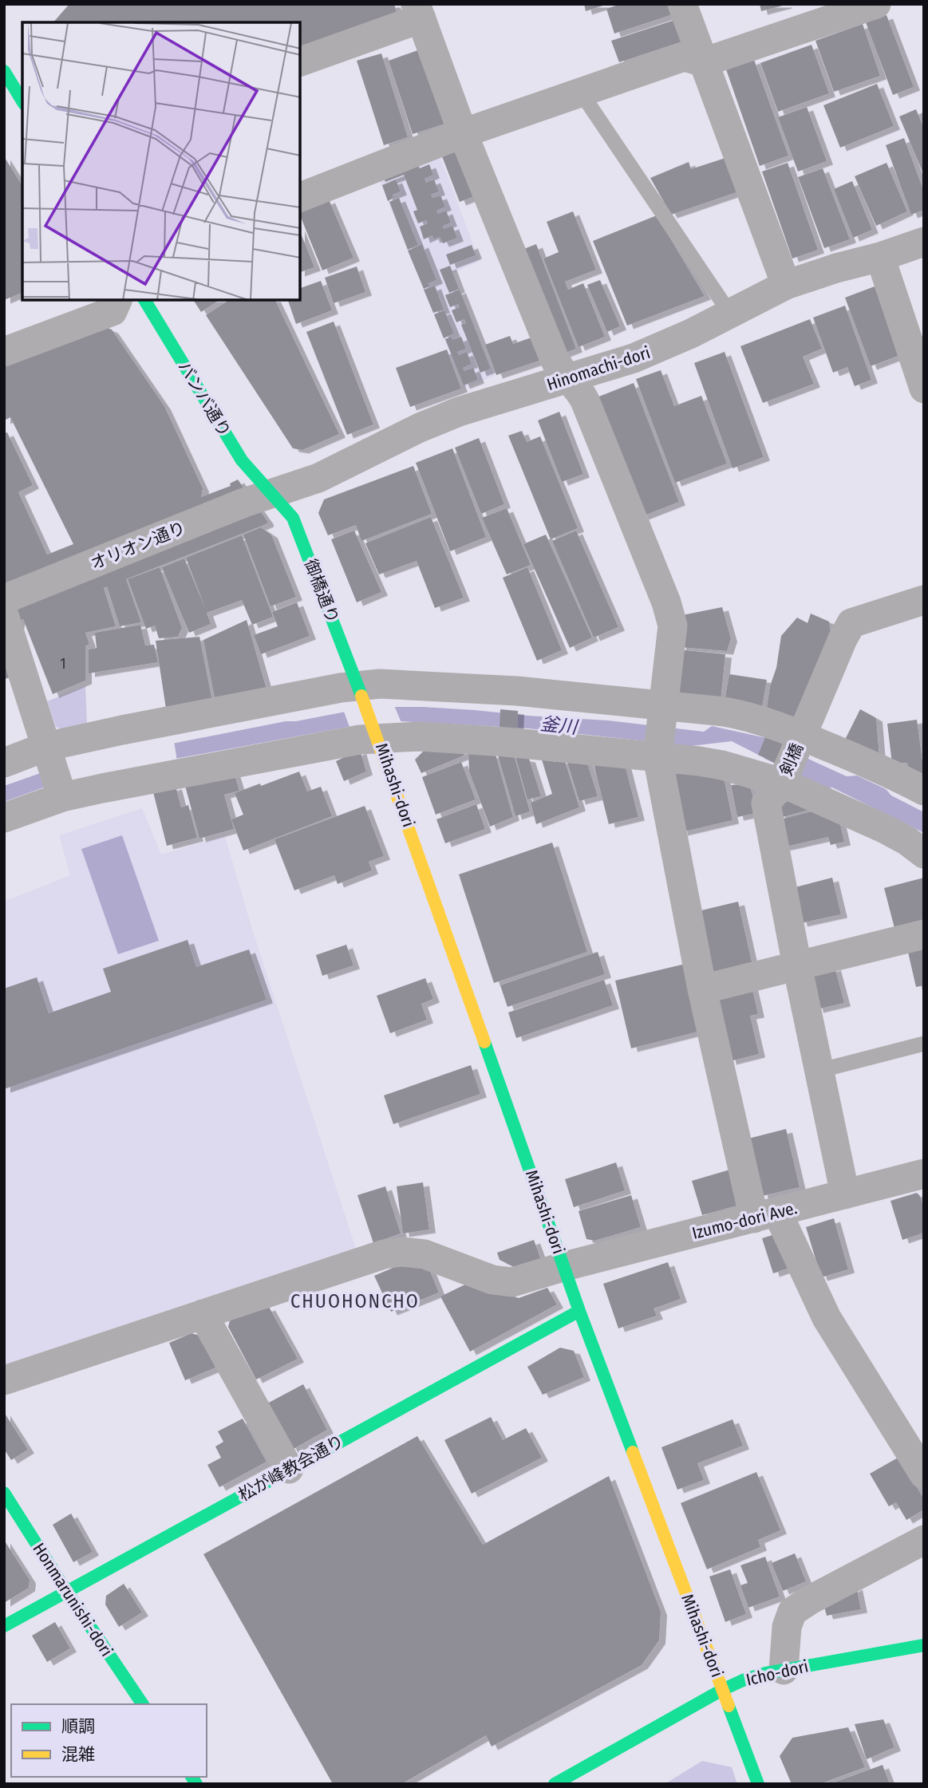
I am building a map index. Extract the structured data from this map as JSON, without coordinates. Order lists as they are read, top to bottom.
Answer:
{
  "streets": {
    "street": [
      "Hinomachi-dori",
      "バンバ通り",
      "オリオン通り",
      "御橋通り",
      "Mihashi-dori",
      "Izumo-dori Ave.",
      "松が峰教会通り",
      "Honmarunishi-dori",
      "Icho-dori"
    ]
  },
  "crossings": [
    ["Hinomachi-dori", "バンバ通り"],
    ["Hinomachi-dori", "オリオン通り"],
    ["Hinomachi-dori", "御橋通り"],
    ["バンバ通り", "オリオン通り"],
    ["バンバ通り", "御橋通り"],
    ["オリオン通り", "御橋通り"],
    ["御橋通り", "Mihashi-dori"],
    ["Mihashi-dori", "Izumo-dori Ave."],
    ["Mihashi-dori", "松が峰教会通り"],
    ["Mihashi-dori", "Icho-dori"],
    ["松が峰教会通り", "Honmarunishi-dori"]
  ],
  "districts": ["CHUOHONCHO"],
  "water": ["釜川"],
  "house_numbers": ["1"],
  "legend": ["順調", "混雑"]
}
